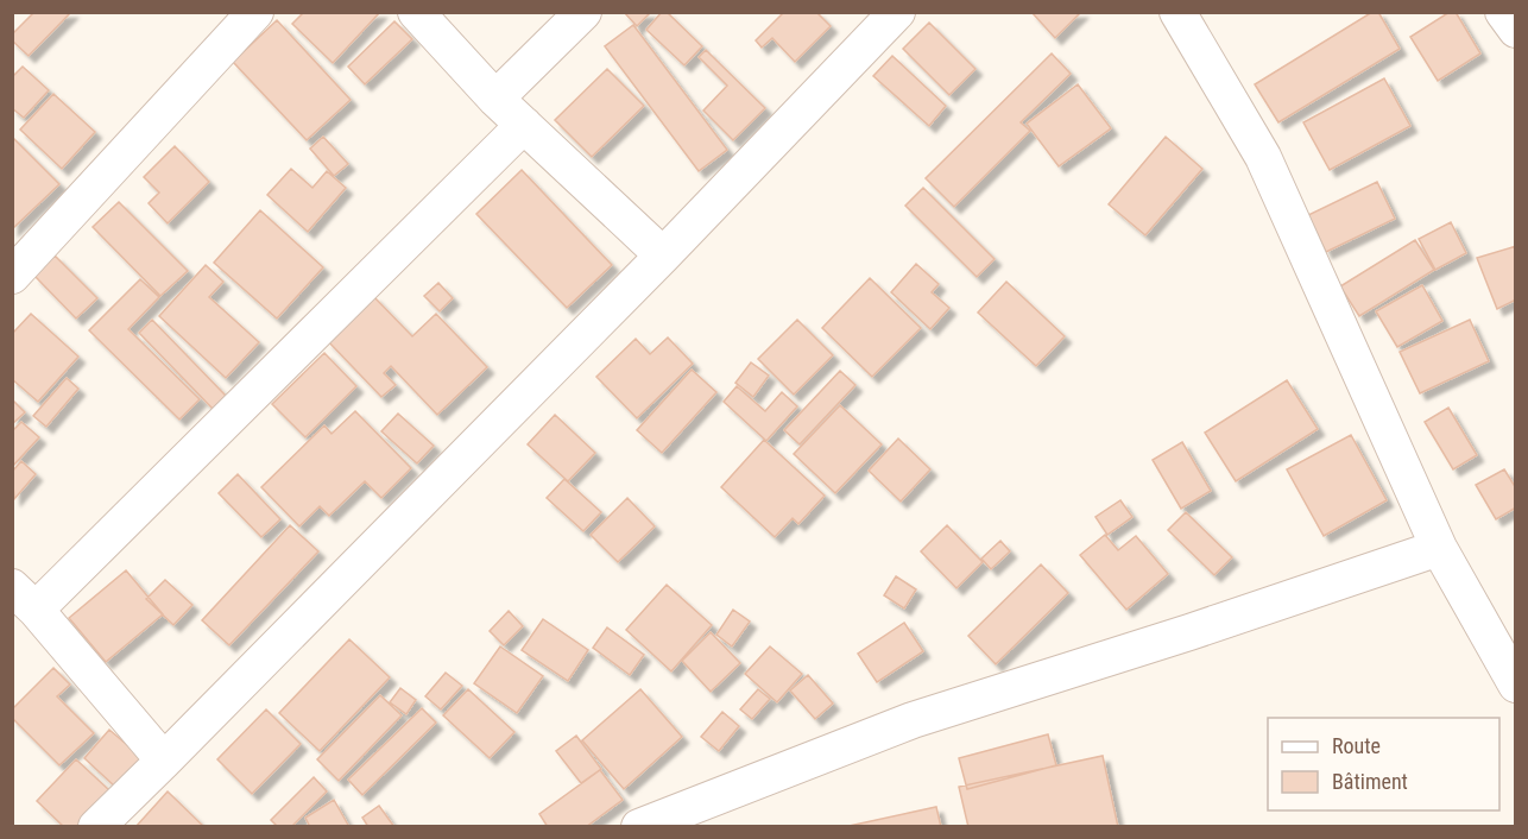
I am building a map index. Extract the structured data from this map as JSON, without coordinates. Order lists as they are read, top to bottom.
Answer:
{
  "legend": ["Route", "Bâtiment"]
}
